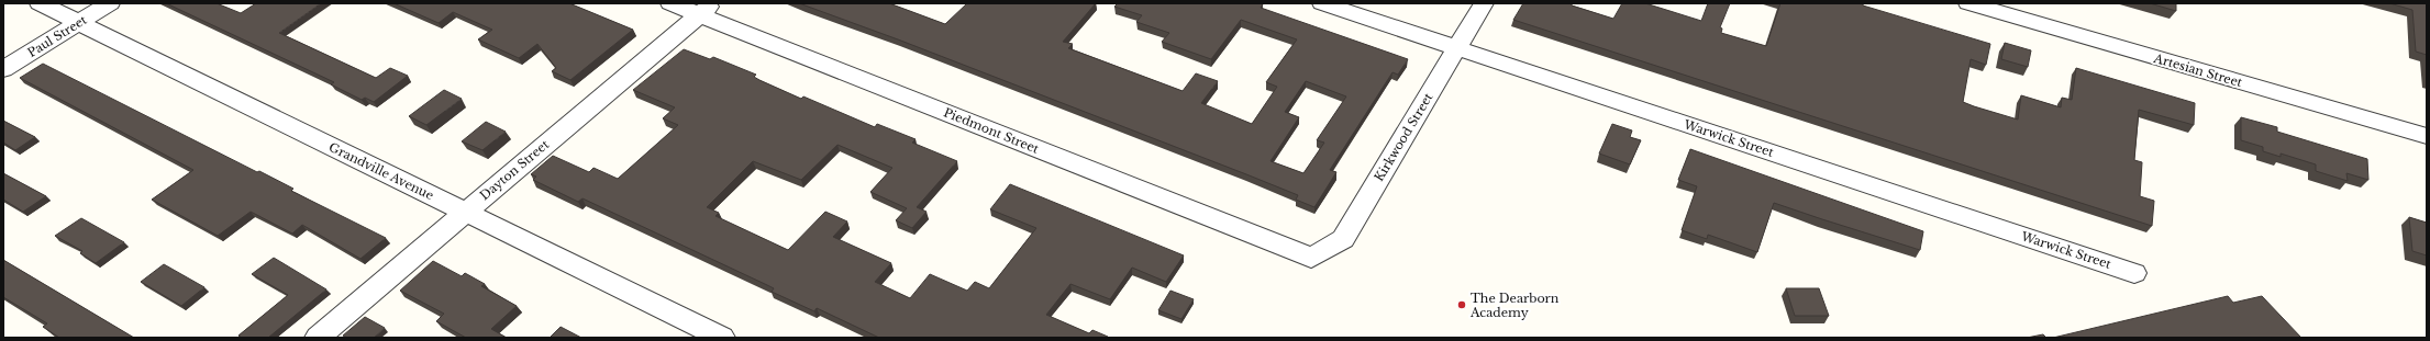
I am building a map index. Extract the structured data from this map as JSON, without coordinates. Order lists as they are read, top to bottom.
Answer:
{
  "streets": {
    "street": [
      "Paul Street",
      "Artesian Street",
      "Piedmont Street",
      "Kirkwood Street",
      "Warwick Street",
      "Dayton Street",
      "Grandville Avenue"
    ]
  },
  "crossings": [
    ["Paul Street", "Grandville Avenue"],
    ["Piedmont Street", "Kirkwood Street"],
    ["Piedmont Street", "Dayton Street"],
    ["Kirkwood Street", "Warwick Street"],
    ["Dayton Street", "Grandville Avenue"]
  ],
  "places": ["The Dearborn Academy"]
}
